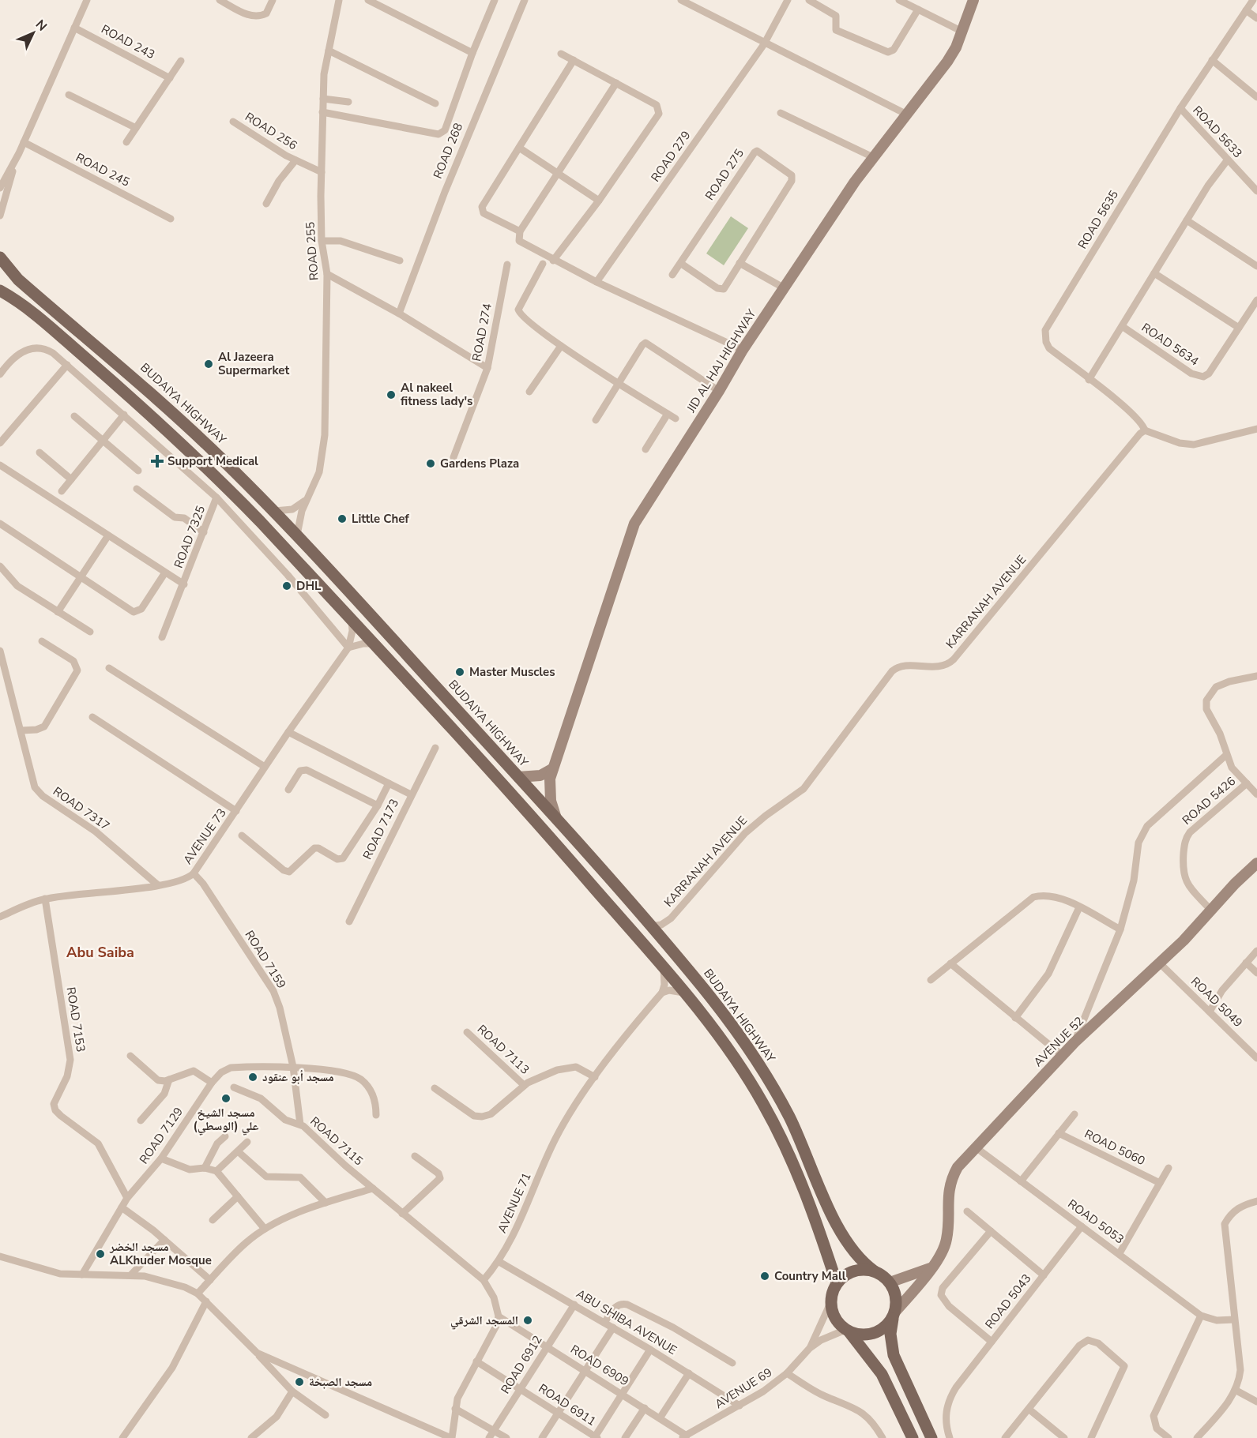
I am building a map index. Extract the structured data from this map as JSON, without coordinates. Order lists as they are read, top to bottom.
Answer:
{
  "streets": {
    "main road": ["BUDAIYA HIGHWAY"],
    "street": [
      "ROAD 243",
      "ROAD 256",
      "ROAD 5633",
      "ROAD 268",
      "ROAD 279",
      "ROAD 245",
      "ROAD 275",
      "ROAD 5635",
      "ROAD 255",
      "ROAD 274",
      "ROAD 5634",
      "JID AL HAJ HIGHWAY",
      "ROAD 7325",
      "KARRANAH AVENUE",
      "ROAD 5426",
      "ROAD 7317",
      "ROAD 7173",
      "AVENUE 73",
      "ROAD 7159",
      "ROAD 5049",
      "ROAD 7153",
      "AVENUE 52",
      "ROAD 7113",
      "ROAD 7129",
      "ROAD 7115",
      "ROAD 5060",
      "AVENUE 71",
      "ROAD 5053",
      "ROAD 5043",
      "ABU SHIBA AVENUE",
      "ROAD 6912",
      "ROAD 6909",
      "AVENUE 69",
      "ROAD 6911"
    ]
  },
  "crossings": [
    ["ROAD 256", "ROAD 255"],
    ["ROAD 5633", "ROAD 5635"],
    ["ROAD 5633", "ROAD 5634"],
    ["ROAD 5635", "ROAD 5634"],
    ["ROAD 5635", "KARRANAH AVENUE"],
    ["ROAD 255", "BUDAIYA HIGHWAY"],
    ["JID AL HAJ HIGHWAY", "BUDAIYA HIGHWAY"],
    ["BUDAIYA HIGHWAY", "KARRANAH AVENUE"],
    ["BUDAIYA HIGHWAY", "AVENUE 52"],
    ["BUDAIYA HIGHWAY", "AVENUE 69"],
    ["ROAD 5426", "AVENUE 52"],
    ["ROAD 7317", "AVENUE 73"],
    ["AVENUE 73", "ROAD 7159"],
    ["AVENUE 73", "ROAD 7153"],
    ["ROAD 7159", "ROAD 7129"],
    ["ROAD 7159", "ROAD 7115"],
    ["ROAD 5049", "AVENUE 52"],
    ["ROAD 7153", "ROAD 7129"],
    ["AVENUE 52", "ROAD 5053"],
    ["AVENUE 52", "AVENUE 69"],
    ["ROAD 7113", "AVENUE 71"],
    ["AVENUE 71", "ABU SHIBA AVENUE"],
    ["ROAD 5053", "ROAD 5043"],
    ["ABU SHIBA AVENUE", "ROAD 6912"],
    ["ABU SHIBA AVENUE", "AVENUE 69"],
    ["ROAD 6912", "ROAD 6909"],
    ["ROAD 6912", "ROAD 6911"],
    ["ROAD 6909", "AVENUE 69"]
  ],
  "districts": ["Abu Saiba"],
  "places": {
    "other": [
      "Al Jazeera Supermarket",
      "Al nakeel fitness lady's",
      "Gardens Plaza",
      "Little Chef",
      "DHL",
      "Master Muscles",
      "مسجد أبو عنقود",
      "مسجد الشيخ علي (الوسطي)",
      "مسجد الخضر ALKhuder Mosque",
      "Country Mall",
      "المسجد الشرقي",
      "مسجد الصبخة"
    ],
    "health": ["Support Medical"]
  },
  "north": "top right"
}
